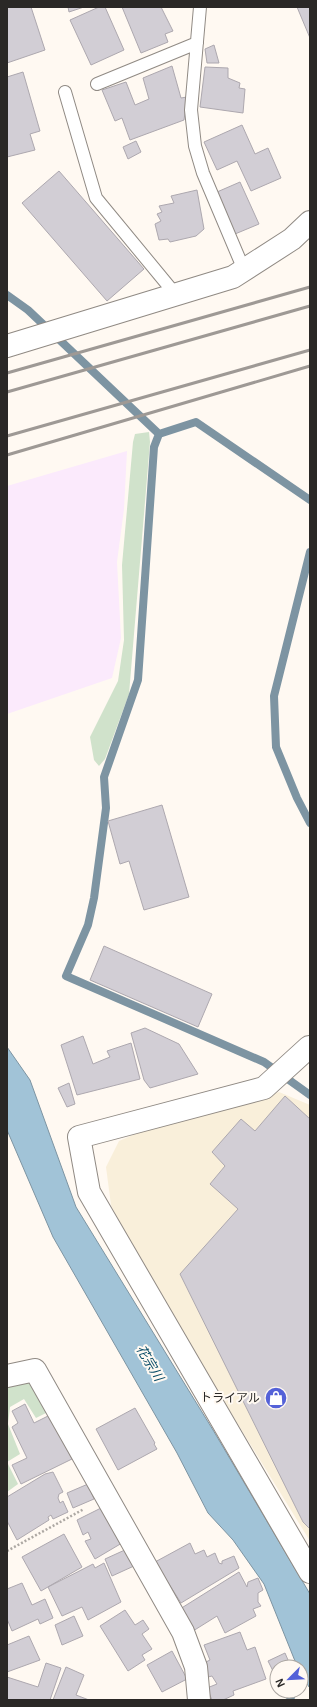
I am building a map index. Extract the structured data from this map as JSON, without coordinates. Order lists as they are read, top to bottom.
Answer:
{
  "water": ["花宗川"],
  "places": {
    "shop": ["トライアル"]
  },
  "north": "bottom left"
}
